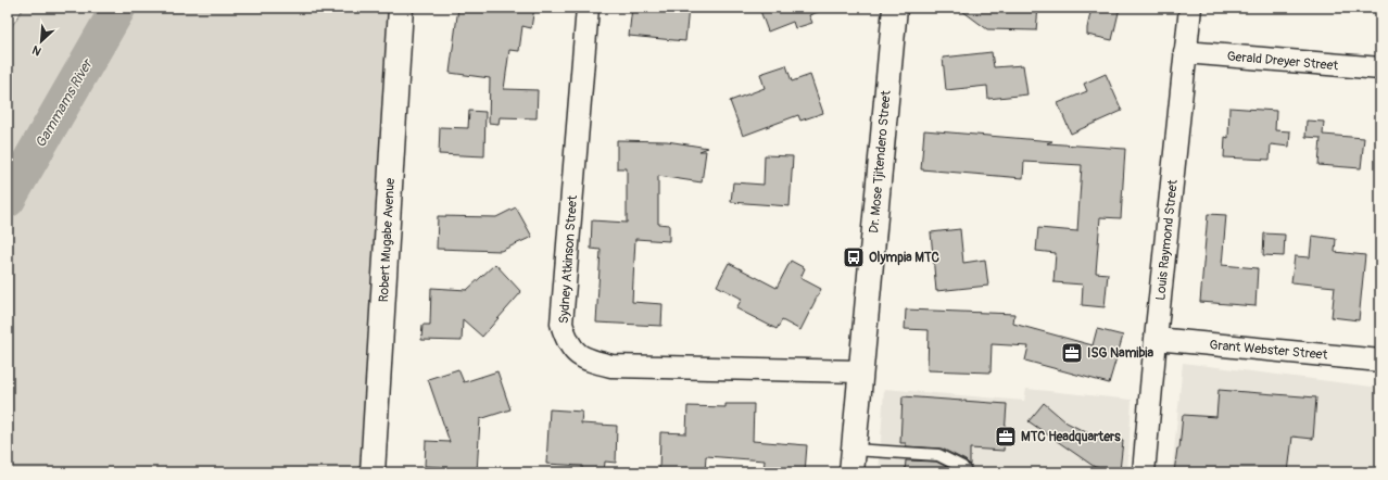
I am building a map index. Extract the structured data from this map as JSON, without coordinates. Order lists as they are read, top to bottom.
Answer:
{
  "streets": {
    "street": [
      "Gerald Dreyer Street",
      "Dr. Mose Tjitendero Street",
      "Robert Mugabe Avenue",
      "Louis Raymond Street",
      "Sydney Atkinson Street",
      "Grant Webster Street"
    ]
  },
  "crossings": [
    ["Gerald Dreyer Street", "Louis Raymond Street"],
    ["Dr. Mose Tjitendero Street", "Sydney Atkinson Street"],
    ["Louis Raymond Street", "Grant Webster Street"]
  ],
  "water": ["Gammams River"],
  "places": {
    "bus stop": ["Olympia MTC"],
    "office": ["ISG Namibia", "MTC Headquarters"]
  },
  "north": "bottom left"
}
